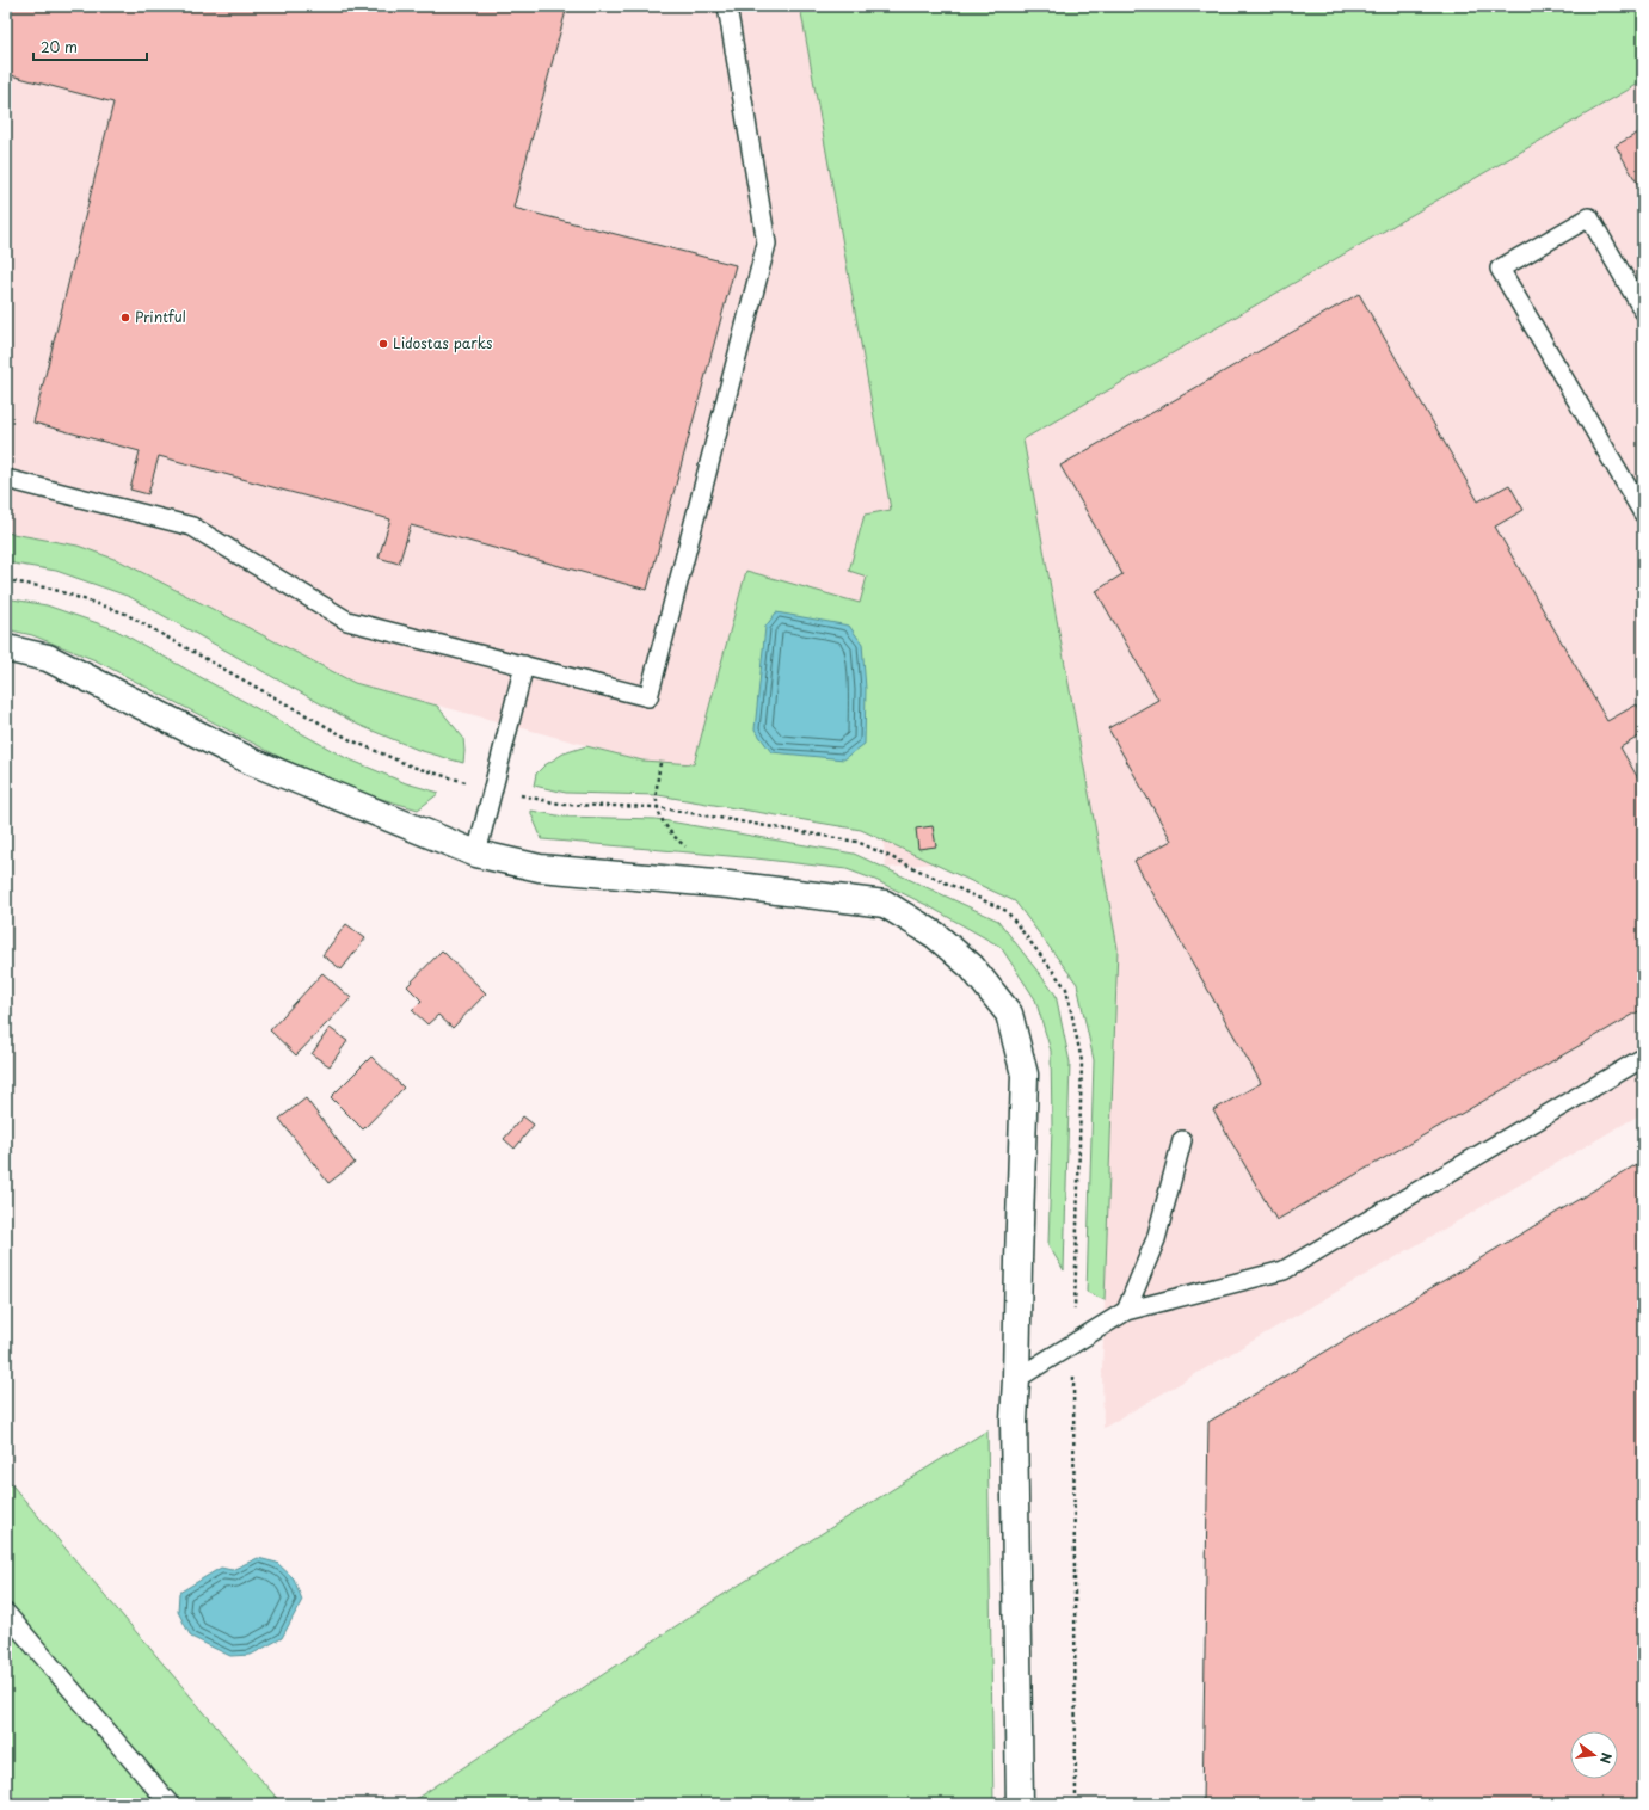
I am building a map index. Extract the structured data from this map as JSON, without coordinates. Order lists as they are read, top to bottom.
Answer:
{
  "places": ["Printful", "Lidostas parks"],
  "scale_bar": "20 m",
  "north": "right"
}
